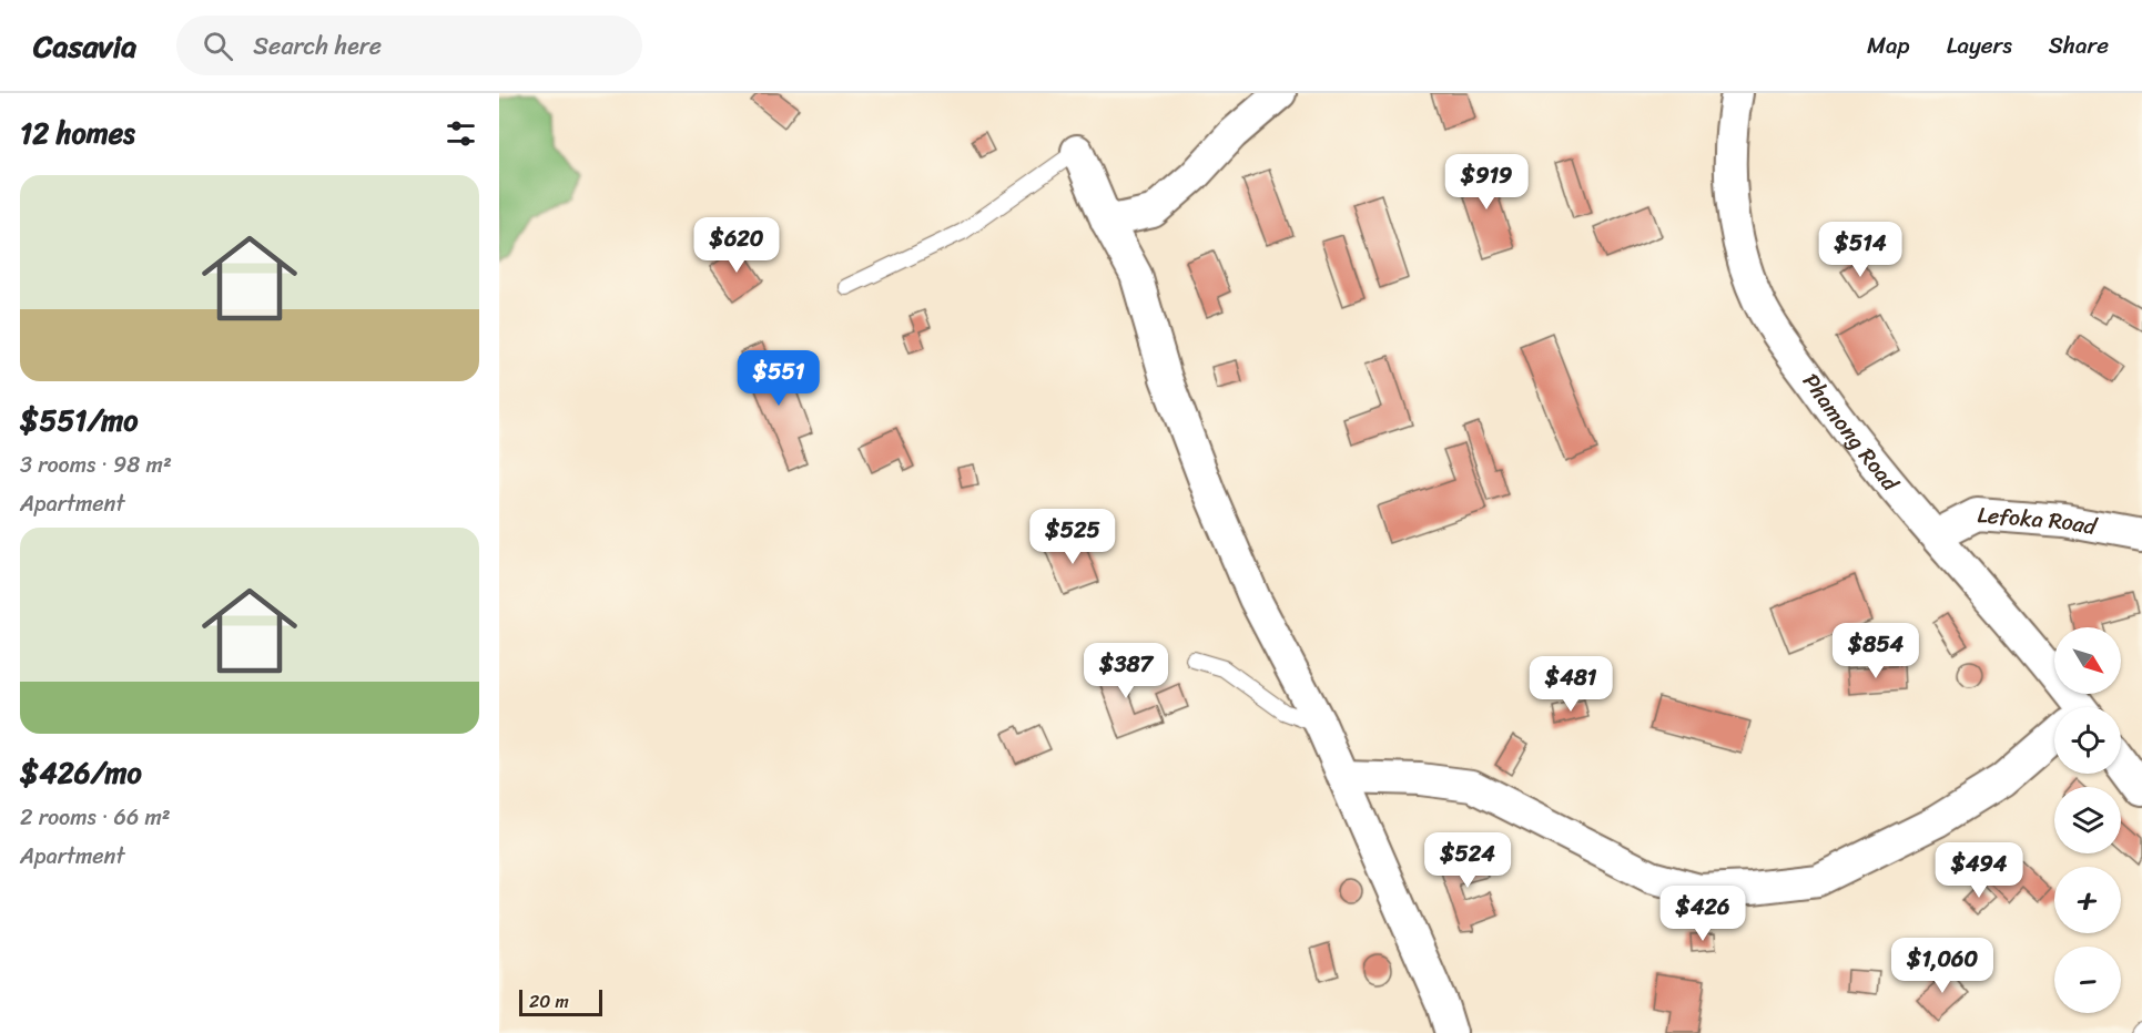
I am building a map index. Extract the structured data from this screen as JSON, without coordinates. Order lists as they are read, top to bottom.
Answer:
{
  "streets": {
    "street": ["Phamong Road", "Lefoka Road"]
  },
  "crossings": [
    ["Phamong Road", "Lefoka Road"]
  ],
  "scale_bar": "20 m",
  "north": "bottom right",
  "page": {
    "header": "Casavia",
    "search": "Search here",
    "nav": ["Map", "Layers", "Share"],
    "heading": "12 homes",
    "price": [
      "$919",
      "$620",
      "$514",
      "$551",
      "$525",
      "$854",
      "$387",
      "$481",
      "$524",
      "$494",
      "$426",
      "$1,060"
    ],
    "list": [
      {
        "name": "$551/mo",
        "note": "3 rooms · 98 m² · Apartment"
      },
      {
        "name": "$426/mo",
        "note": "2 rooms · 66 m² · Apartment"
      }
    ],
    "map_buttons": ["+", "−"],
    "scale": "20 m"
  }
}
